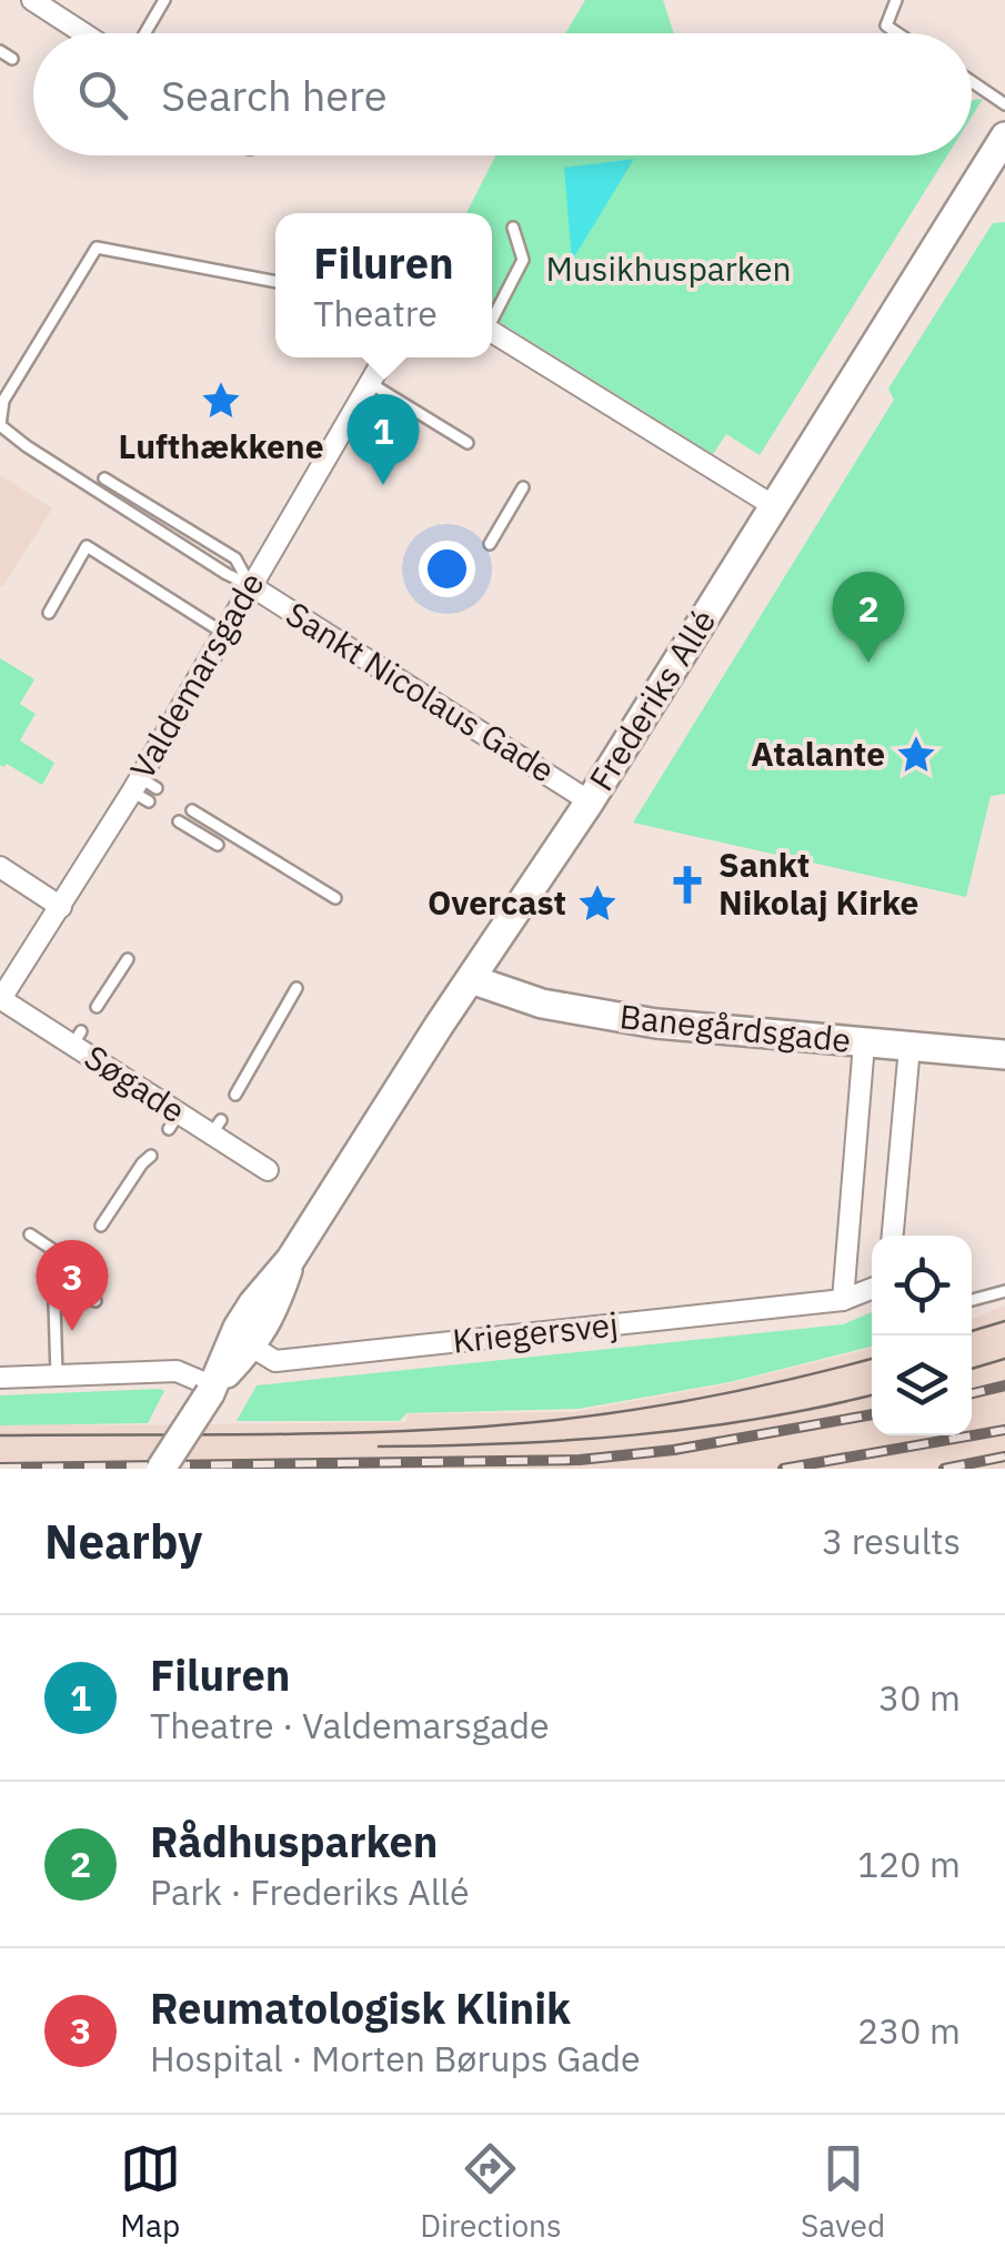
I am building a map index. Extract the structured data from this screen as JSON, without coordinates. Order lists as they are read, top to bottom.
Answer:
{
  "streets": {
    "street": [
      "Valdemarsgade",
      "Sankt Nicolaus Gade",
      "Frederiks Allé",
      "Banegårdsgade",
      "Søgade",
      "Kriegersvej"
    ]
  },
  "crossings": [
    ["Valdemarsgade", "Sankt Nicolaus Gade"],
    ["Valdemarsgade", "Søgade"],
    ["Sankt Nicolaus Gade", "Frederiks Allé"],
    ["Frederiks Allé", "Banegårdsgade"],
    ["Frederiks Allé", "Kriegersvej"]
  ],
  "parks": ["Musikhusparken"],
  "places": {
    "place": ["Lufthækkene", "Atalante", "Overcast"],
    "church": ["Sankt Nikolaj Kirke"]
  },
  "page": {
    "search": "Search here",
    "popup": ["Filuren", "Theatre"],
    "pins": ["1", "2", "3"],
    "heading": ["Nearby", "3 results"],
    "list": [
      {
        "mark": "1",
        "name": "Filuren",
        "note": "Theatre · Valdemarsgade",
        "value": "30 m"
      },
      {
        "mark": "2",
        "name": "Rådhusparken",
        "note": "Park · Frederiks Allé",
        "value": "120 m"
      },
      {
        "mark": "3",
        "name": "Reumatologisk Klinik",
        "note": "Hospital · Morten Børups Gade",
        "value": "230 m"
      }
    ],
    "nav": ["Map", "Directions", "Saved"]
  }
}
